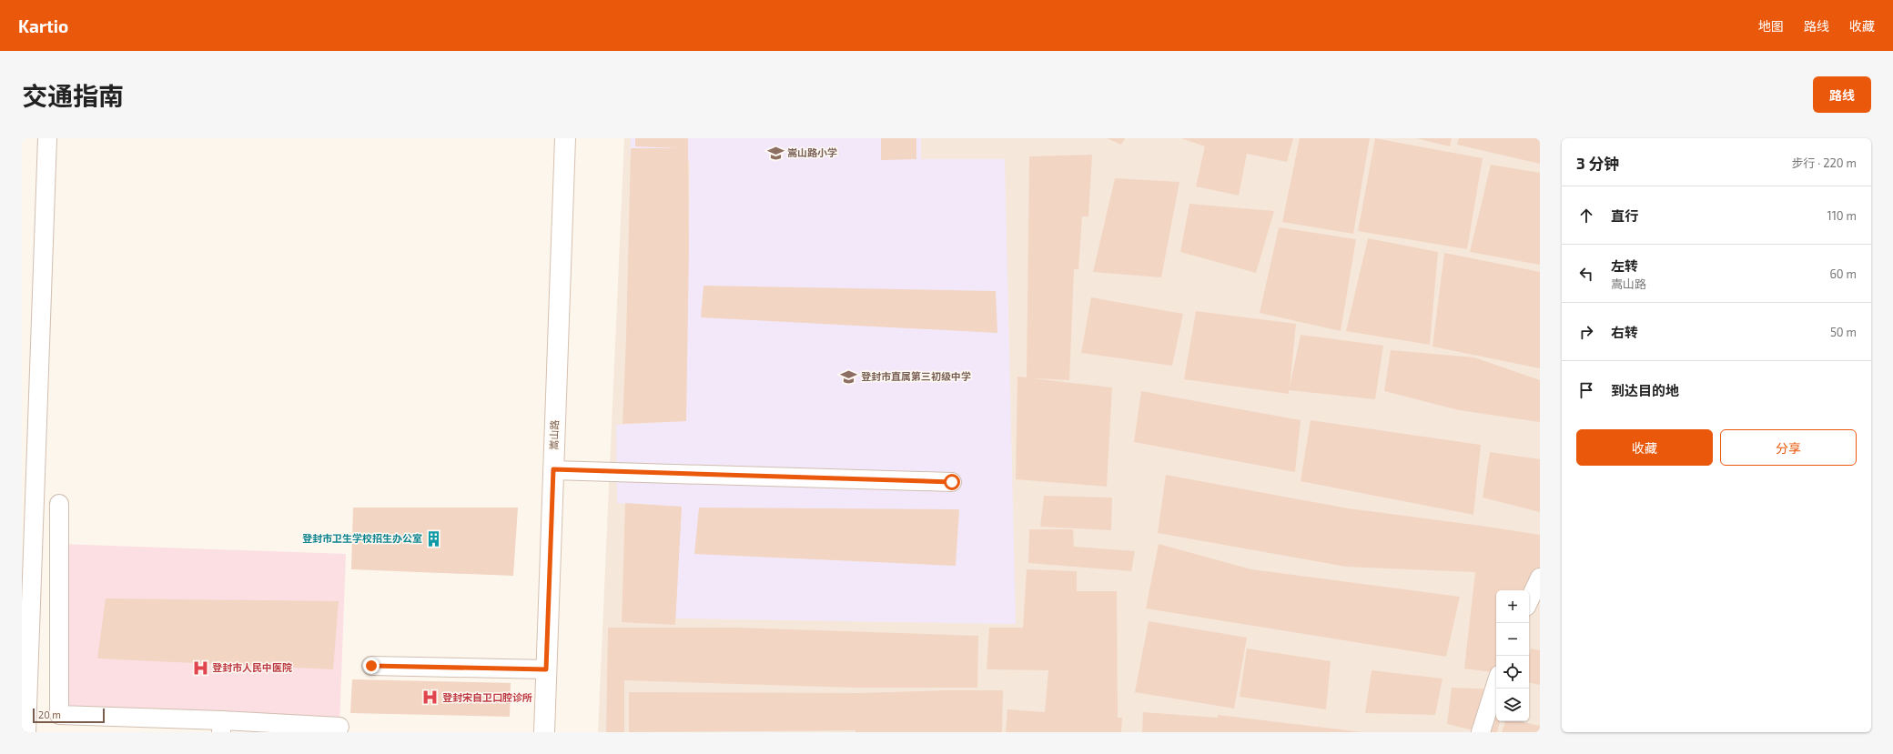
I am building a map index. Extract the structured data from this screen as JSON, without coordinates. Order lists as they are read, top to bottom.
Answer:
{
  "streets": {
    "street": ["嵩山路"]
  },
  "places": {
    "school or university": ["嵩山路小学", "登封市直属第三初级中学"],
    "building": ["登封市卫生学校招生办公室"],
    "hospital": ["登封市人民中医院", "登封宋自卫口腔诊所"]
  },
  "scale_bar": "20 m",
  "page": {
    "header": "Kartio",
    "nav": ["地图", "路线", "收藏"],
    "title": "交通指南",
    "buttons": [
      "路线",
      ["收藏", "分享"]
    ],
    "heading": ["3 分钟", "步行 · 220 m"],
    "list": [
      ["直行", "110 m"],
      ["左转", "嵩山路", "60 m"],
      ["右转", "50 m"],
      "到达目的地"
    ],
    "map_buttons": ["+", "−"],
    "scale": "20 m"
  }
}
